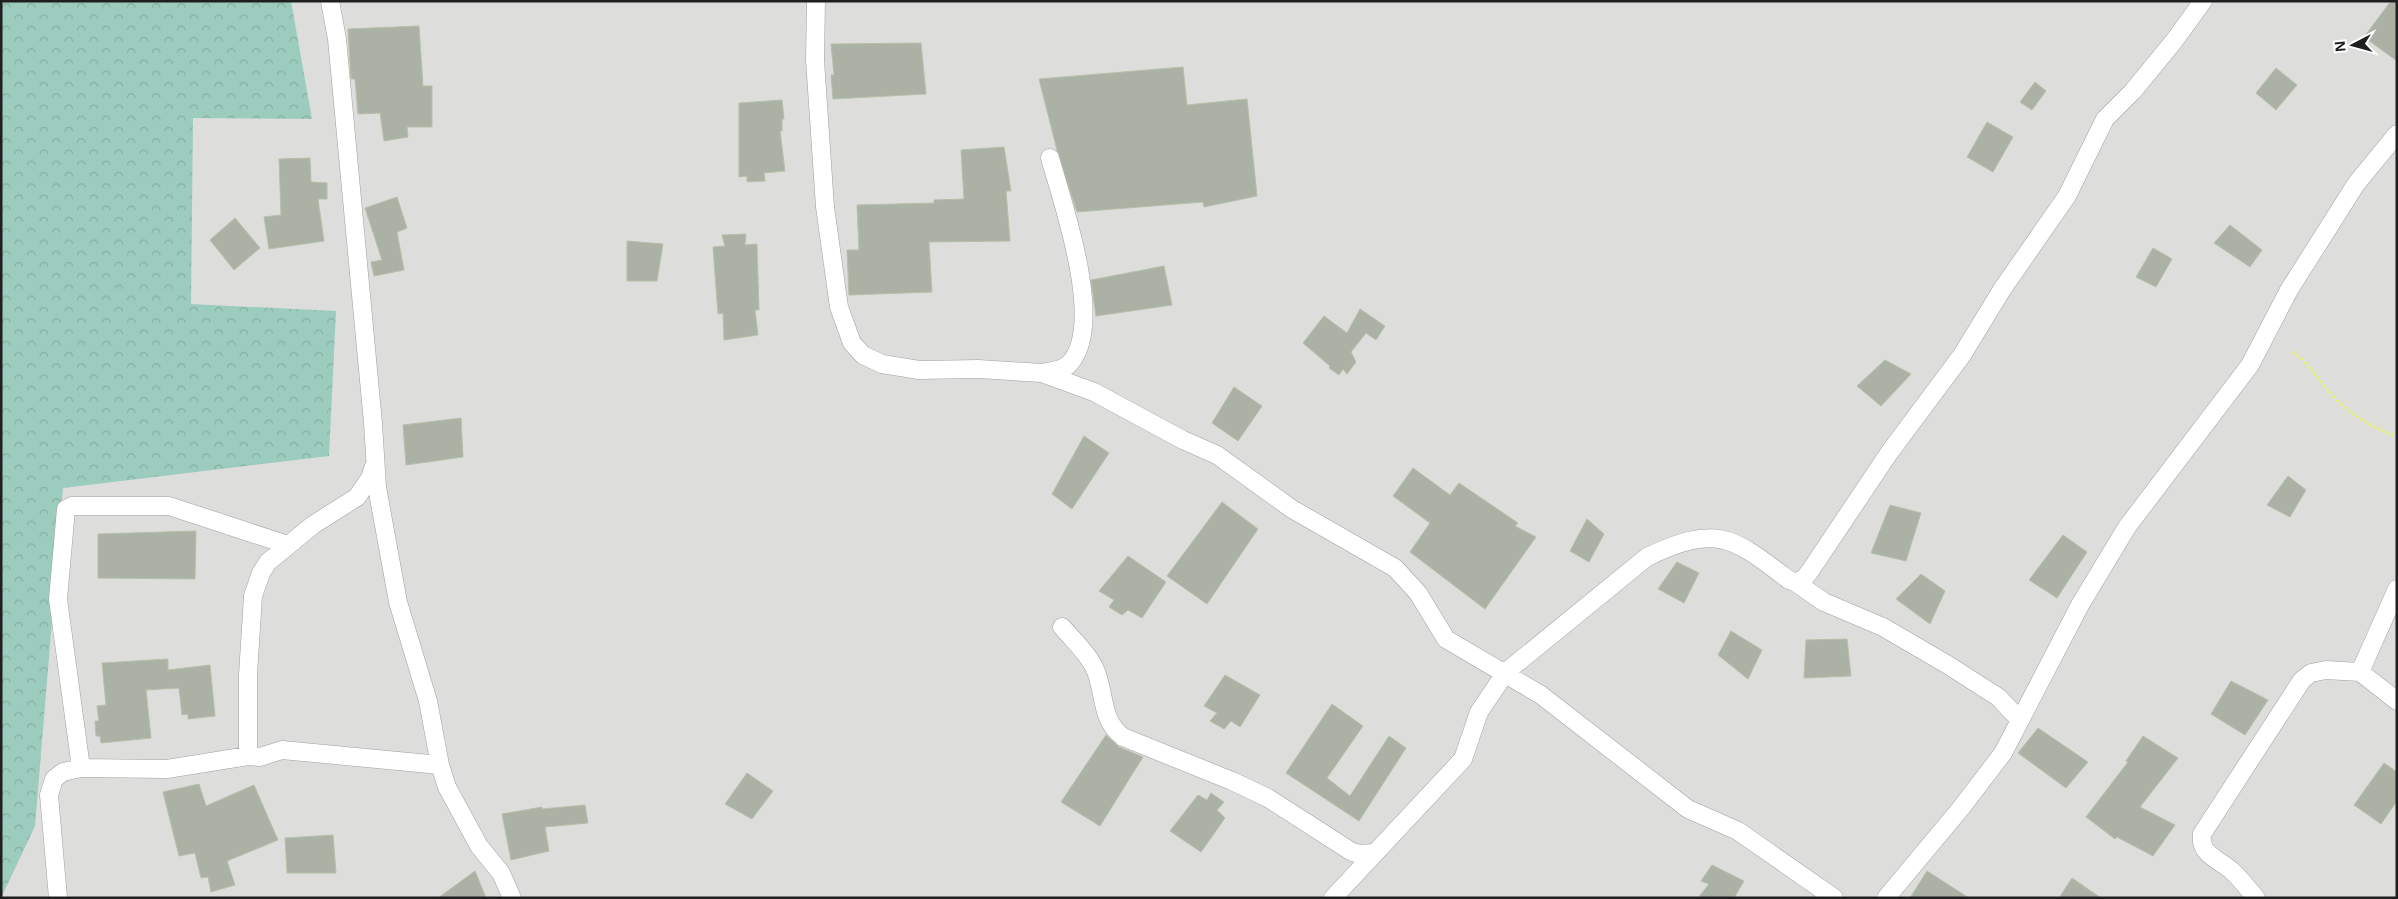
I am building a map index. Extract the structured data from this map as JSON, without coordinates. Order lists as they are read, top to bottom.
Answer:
{
  "north": "left"
}
